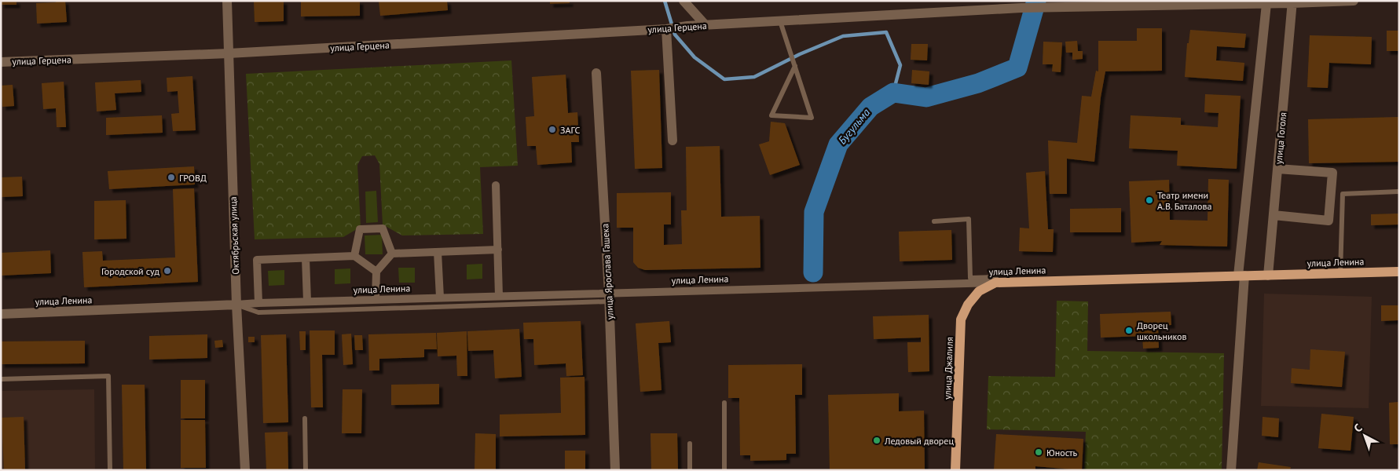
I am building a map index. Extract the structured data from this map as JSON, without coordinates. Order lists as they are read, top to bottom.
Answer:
{
  "streets": {
    "main road": ["улица Ленина", "улица Джалиля"],
    "street": [
      "улица Герцена",
      "улица Гоголя",
      "Октябрьская улица",
      "улица Ярослава Гашека"
    ]
  },
  "crossings": [
    ["улица Герцена", "улица Гоголя"],
    ["улица Герцена", "Октябрьская улица"],
    ["улица Гоголя", "улица Ленина"],
    ["Октябрьская улица", "улица Ленина"],
    ["улица Ленина", "улица Ярослава Гашека"],
    ["улица Ленина", "улица Джалиля"]
  ],
  "water": ["Бугульма"],
  "places": [
    "ЗАГС",
    "ГРОВД",
    "Театр имени А.В. Баталова",
    "Городской суд",
    "Дворец школьников",
    "Ледовый дворец",
    "Юность"
  ],
  "north": "top left"
}
